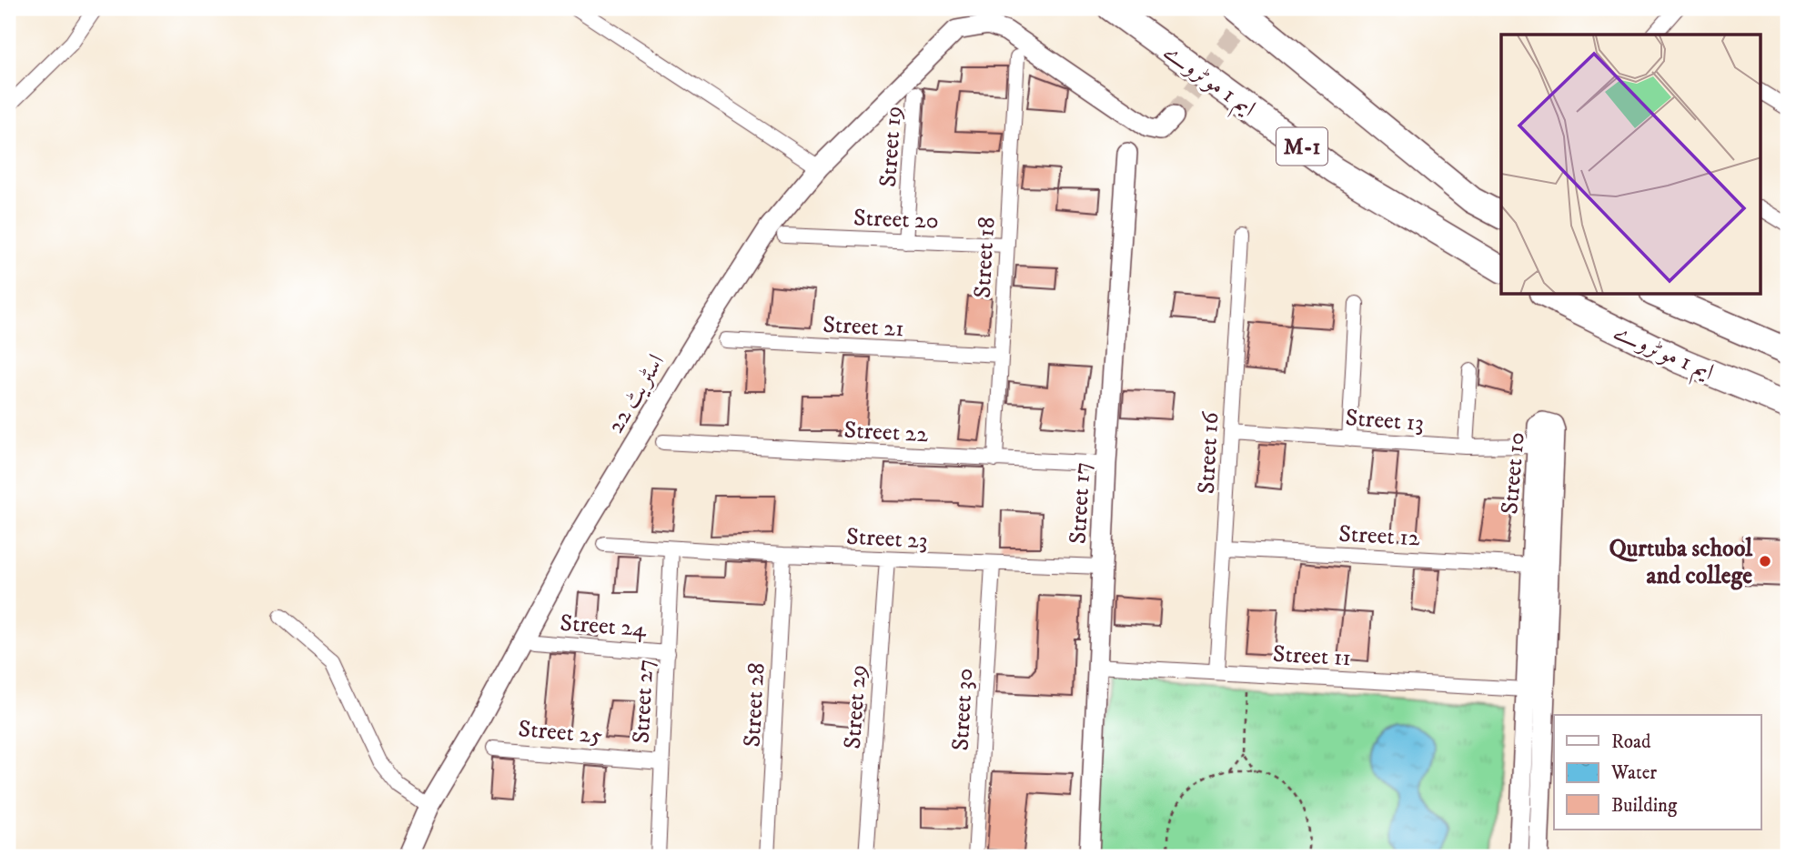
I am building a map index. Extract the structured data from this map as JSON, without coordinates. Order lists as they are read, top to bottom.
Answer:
{
  "streets": {
    "highway": ["ایم 1 موٹروے", "M-1"],
    "street": [
      "Street 19",
      "Street 20",
      "Street 18",
      "Street 21",
      "اسٹریٹ 22",
      "Street 13",
      "Street 22",
      "Street 16",
      "Street 10",
      "Street 17",
      "Street 12",
      "Street 23",
      "Street 24",
      "Street 11",
      "Street 27",
      "Street 28",
      "Street 29",
      "Street 30",
      "Street 25"
    ]
  },
  "crossings": [
    ["Street 19", "Street 20"],
    ["Street 20", "Street 18"],
    ["Street 18", "Street 21"],
    ["Street 18", "Street 22"],
    ["Street 13", "Street 16"],
    ["Street 13", "Street 10"],
    ["Street 22", "Street 17"],
    ["Street 16", "Street 12"],
    ["Street 16", "Street 11"],
    ["Street 10", "Street 12"],
    ["Street 10", "Street 11"],
    ["Street 17", "Street 23"],
    ["Street 17", "Street 11"],
    ["Street 23", "Street 27"],
    ["Street 23", "Street 28"],
    ["Street 23", "Street 29"],
    ["Street 23", "Street 30"],
    ["Street 24", "Street 27"],
    ["Street 27", "Street 25"]
  ],
  "places": ["Qurtuba school and college"],
  "legend": ["Road", "Water", "Building"]
}
